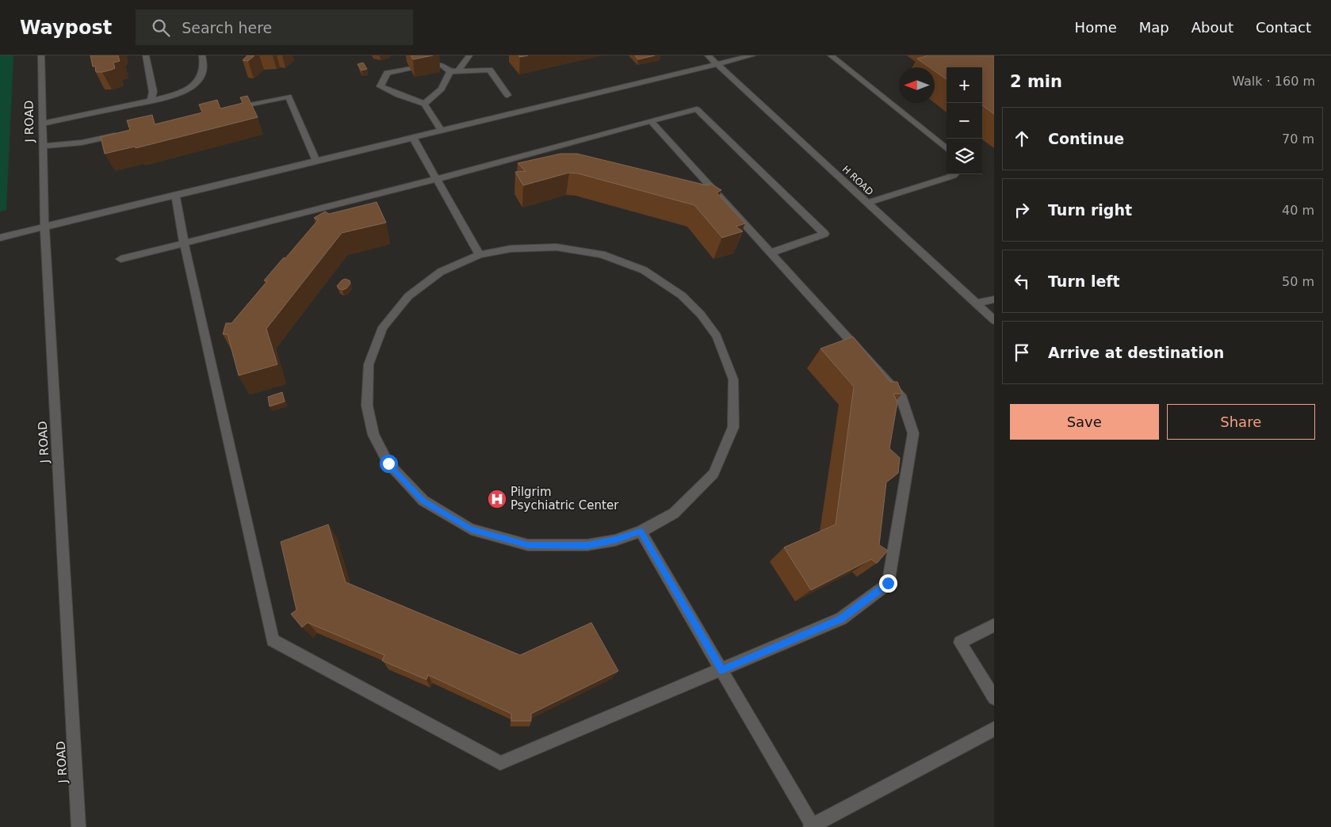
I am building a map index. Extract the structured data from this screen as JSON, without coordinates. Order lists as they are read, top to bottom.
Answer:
{
  "streets": {
    "lane": ["J ROAD", "H ROAD"]
  },
  "places": {
    "hospital": ["Pilgrim Psychiatric Center"]
  },
  "north": "left",
  "page": {
    "header": "Waypost",
    "search": "Search here",
    "nav": [
      "Home",
      "Map",
      "About",
      "Contact"
    ],
    "heading": ["2 min", "Walk · 160 m"],
    "map_buttons": ["+", "−"],
    "list": [
      ["Continue", "70 m"],
      ["Turn right", "40 m"],
      ["Turn left", "50 m"],
      "Arrive at destination"
    ],
    "buttons": ["Save", "Share"]
  }
}
